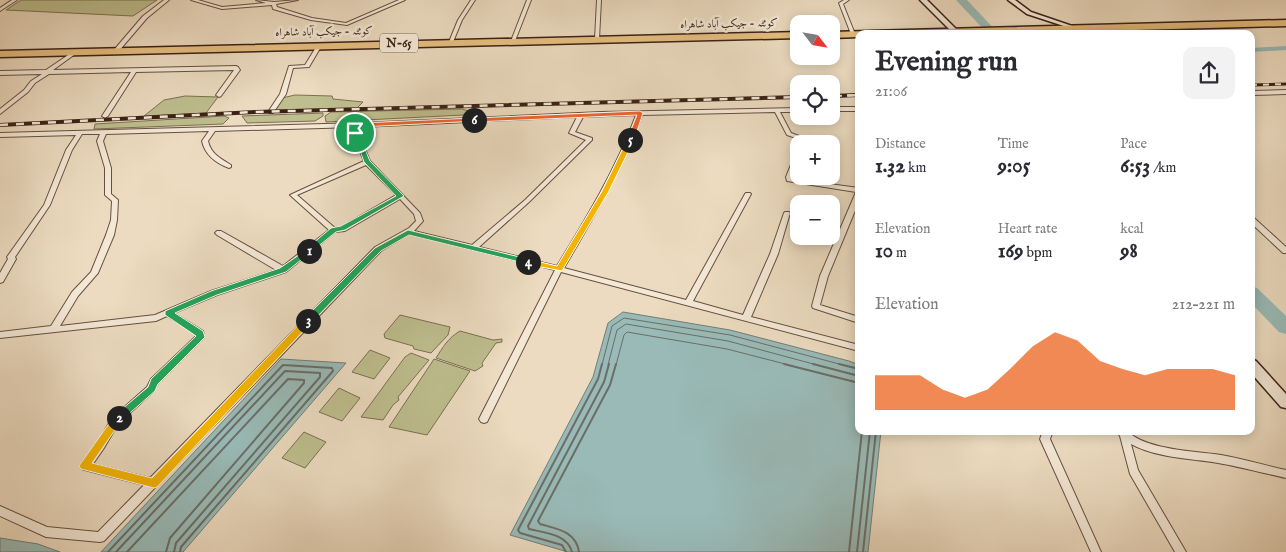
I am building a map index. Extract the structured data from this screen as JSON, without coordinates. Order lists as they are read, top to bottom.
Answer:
{
  "streets": {
    "highway": ["کوئٹہ - جیکب آباد شاہراہ", "N-65"]
  },
  "north": "bottom right",
  "page": {
    "map_buttons": ["+", "−"],
    "heading": ["Evening run", "21:06"],
    "pins": [
      "6",
      "5",
      "1",
      "4",
      "3",
      "2"
    ],
    "stats": [
      ["Distance", "1.32 km"],
      ["Time", "9:05"],
      ["Pace", "6:53 /km"],
      ["Elevation", "10 m"],
      ["Heart rate", "169 bpm"],
      ["kcal", "98"]
    ],
    "chart": ["Elevation", "212–221 m"]
  }
}
